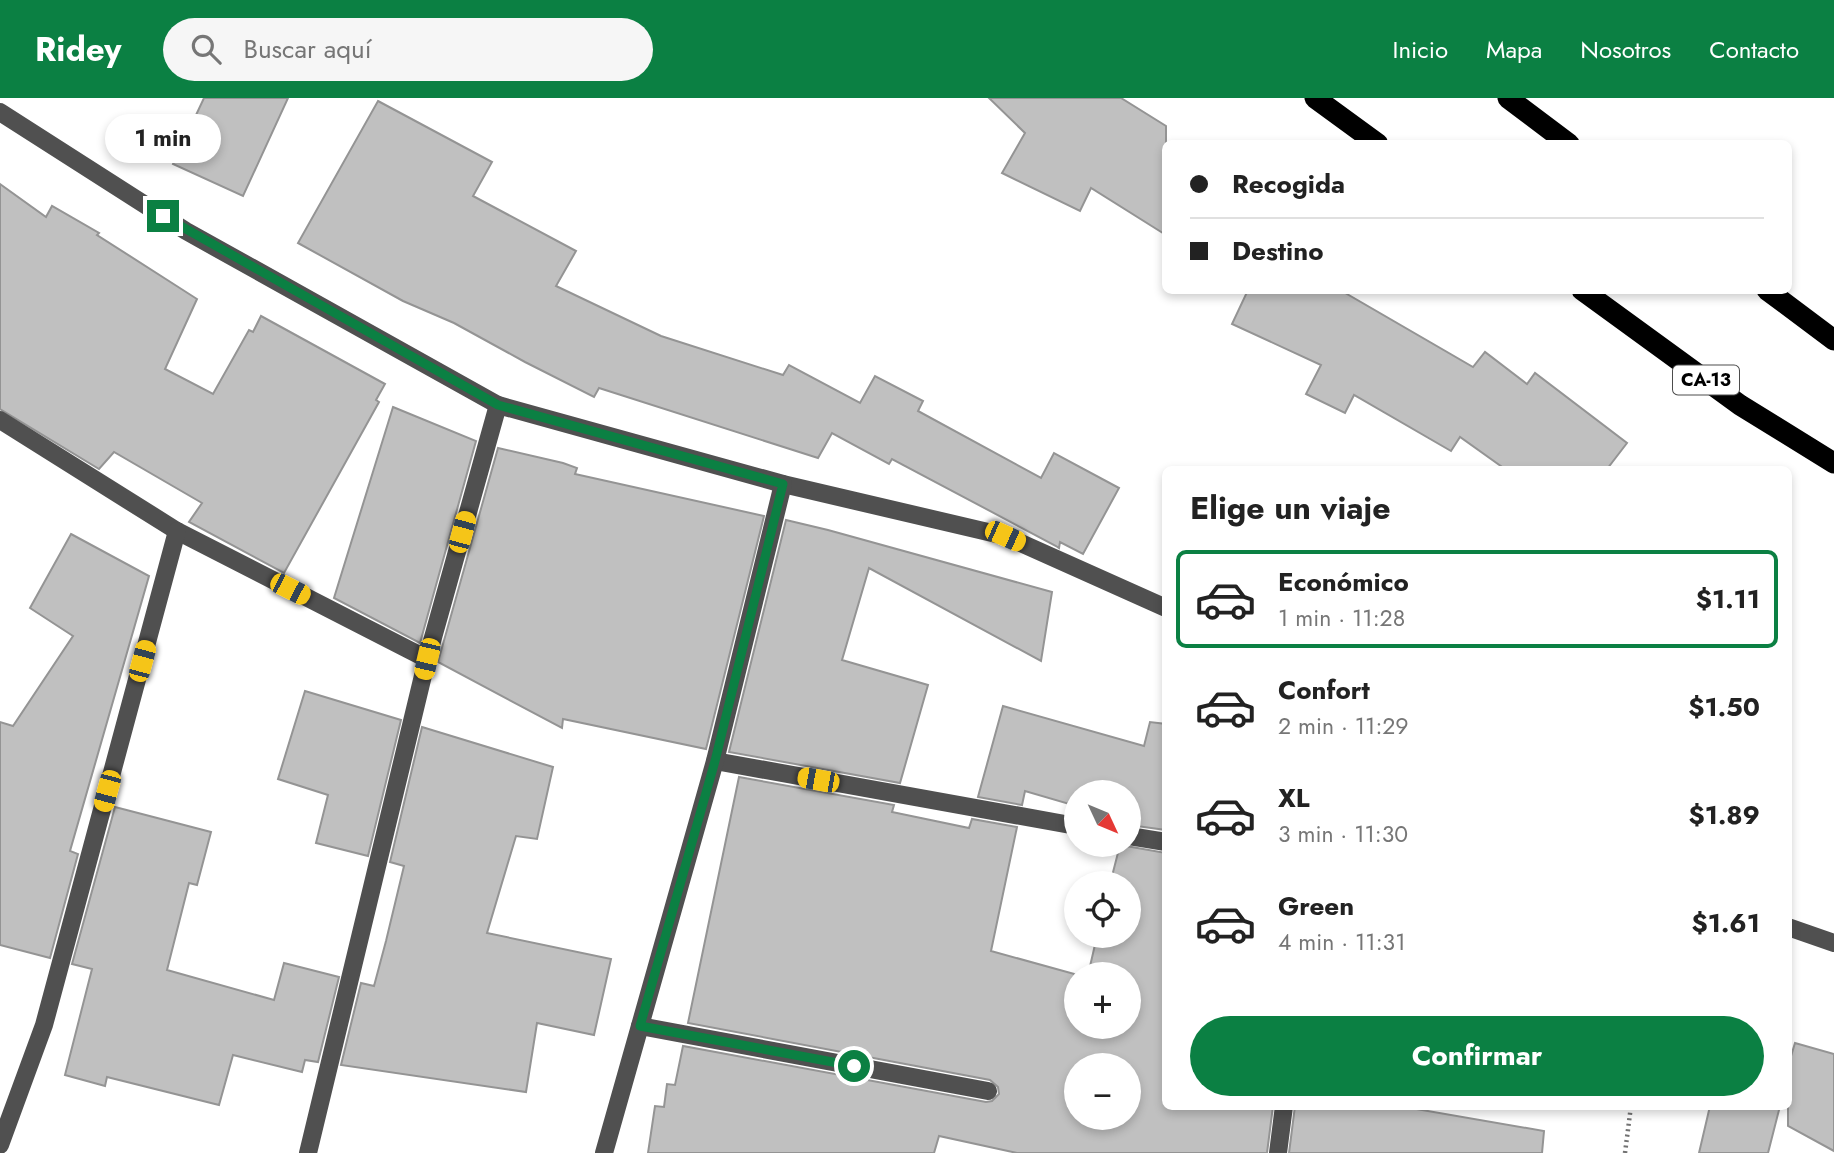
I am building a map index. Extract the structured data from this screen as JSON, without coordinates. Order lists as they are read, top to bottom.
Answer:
{
  "streets": {
    "highway": ["CA-13"]
  },
  "north": "bottom right",
  "page": {
    "header": "Ridey",
    "search": "Buscar aquí",
    "nav": [
      "Inicio",
      "Mapa",
      "Nosotros",
      "Contacto"
    ],
    "bubble": "1 min",
    "banner": ["Recogida", "Destino"],
    "heading": "Elige un viaje",
    "list": [
      {
        "name": "Económico",
        "note": "1 min · 11:28",
        "value": "$1.11"
      },
      {
        "name": "Confort",
        "note": "2 min · 11:29",
        "value": "$1.50"
      },
      {
        "name": "XL",
        "note": "3 min · 11:30",
        "value": "$1.89"
      },
      {
        "name": "Green",
        "note": "4 min · 11:31",
        "value": "$1.61"
      }
    ],
    "map_buttons": ["+", "−"],
    "buttons": "Confirmar"
  }
}
